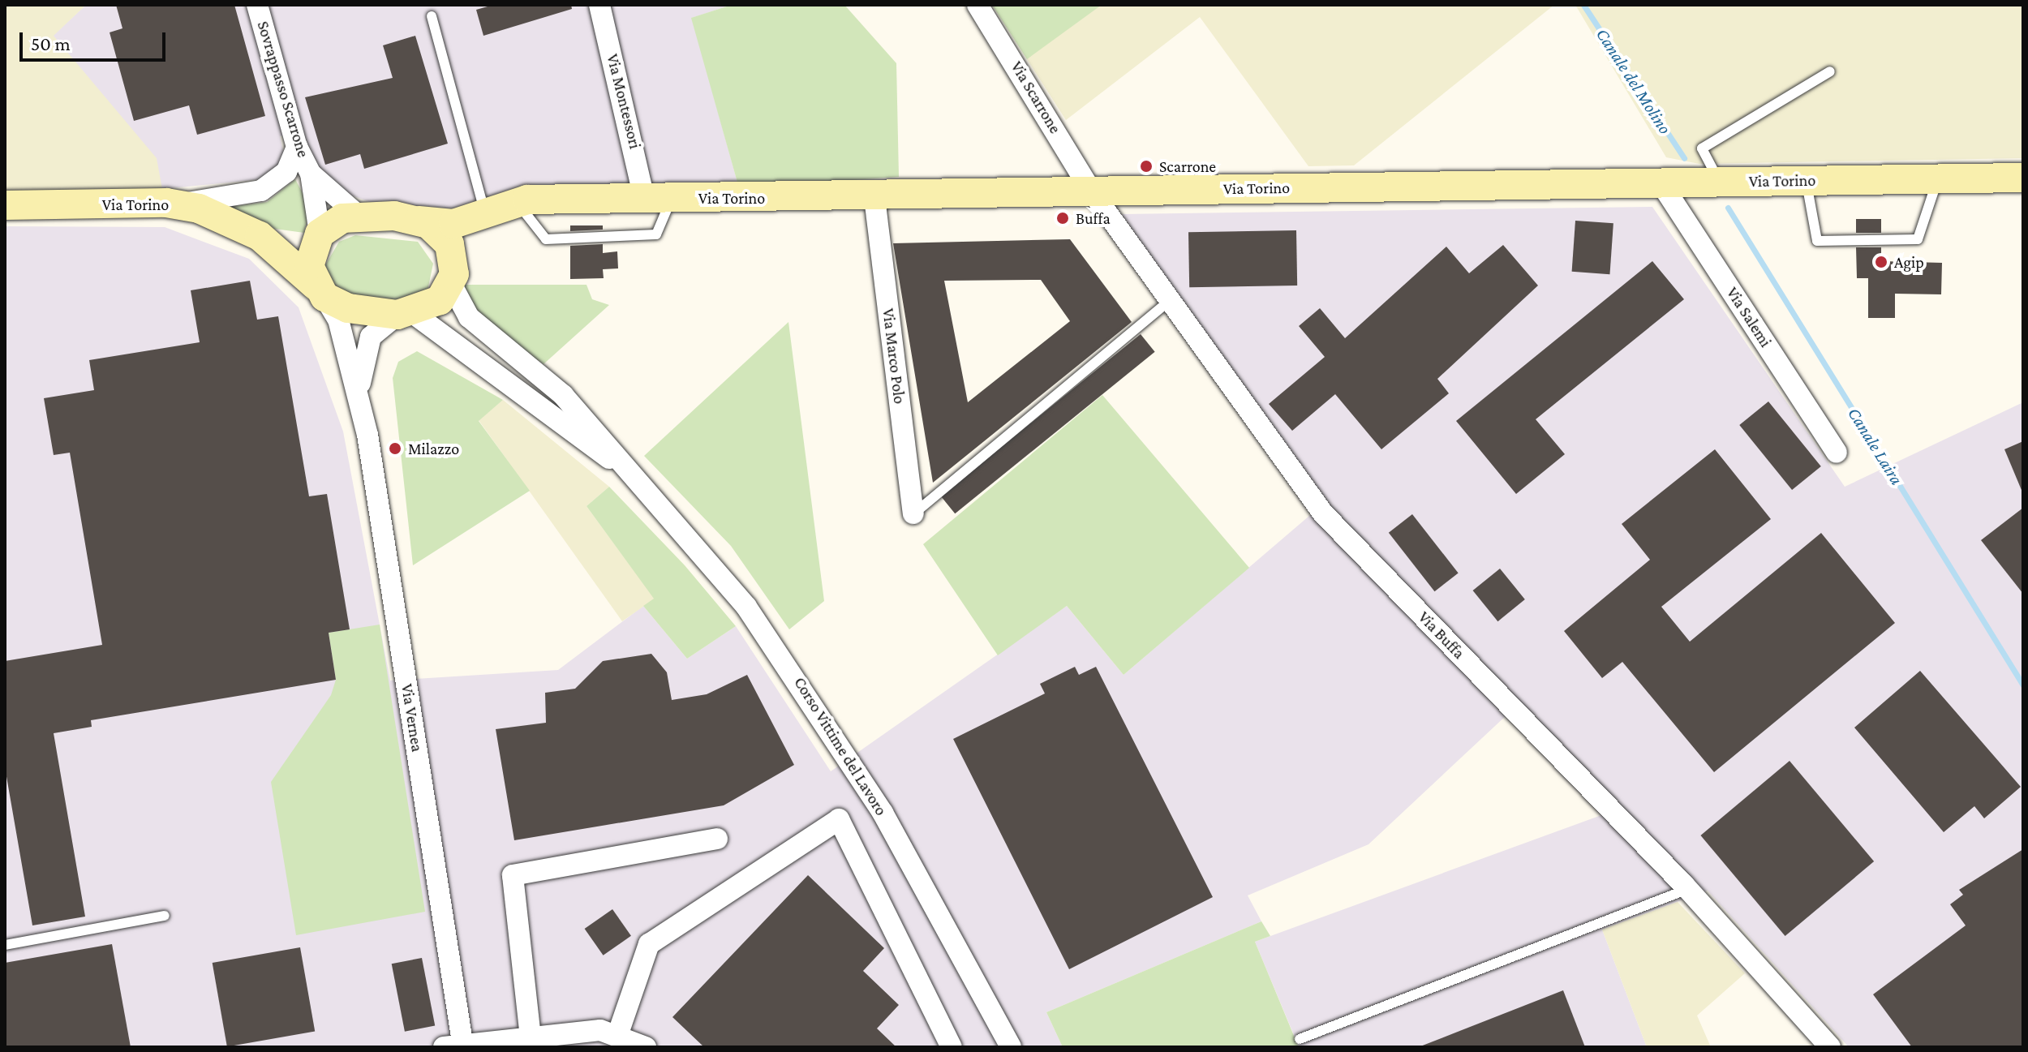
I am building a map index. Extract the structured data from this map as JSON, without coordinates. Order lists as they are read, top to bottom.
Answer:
{
  "streets": {
    "main road": ["Via Torino"],
    "street": [
      "Sovrappasso Scarrone",
      "Via Scarrone",
      "Via Montessori",
      "Via Salemi",
      "Via Marco Polo",
      "Via Buffa",
      "Via Vernea",
      "Corso Vittime del Lavoro"
    ]
  },
  "crossings": [
    ["Via Scarrone", "Via Torino"],
    ["Via Scarrone", "Via Buffa"],
    ["Via Montessori", "Via Torino"],
    ["Via Torino", "Via Salemi"],
    ["Via Torino", "Via Marco Polo"],
    ["Via Torino", "Via Buffa"]
  ],
  "water": ["Canale del Molino", "Canale Laira"],
  "places": [
    "Scarrone",
    "Buffa",
    "Agip",
    "Milazzo"
  ],
  "scale_bar": "50 m"
}
